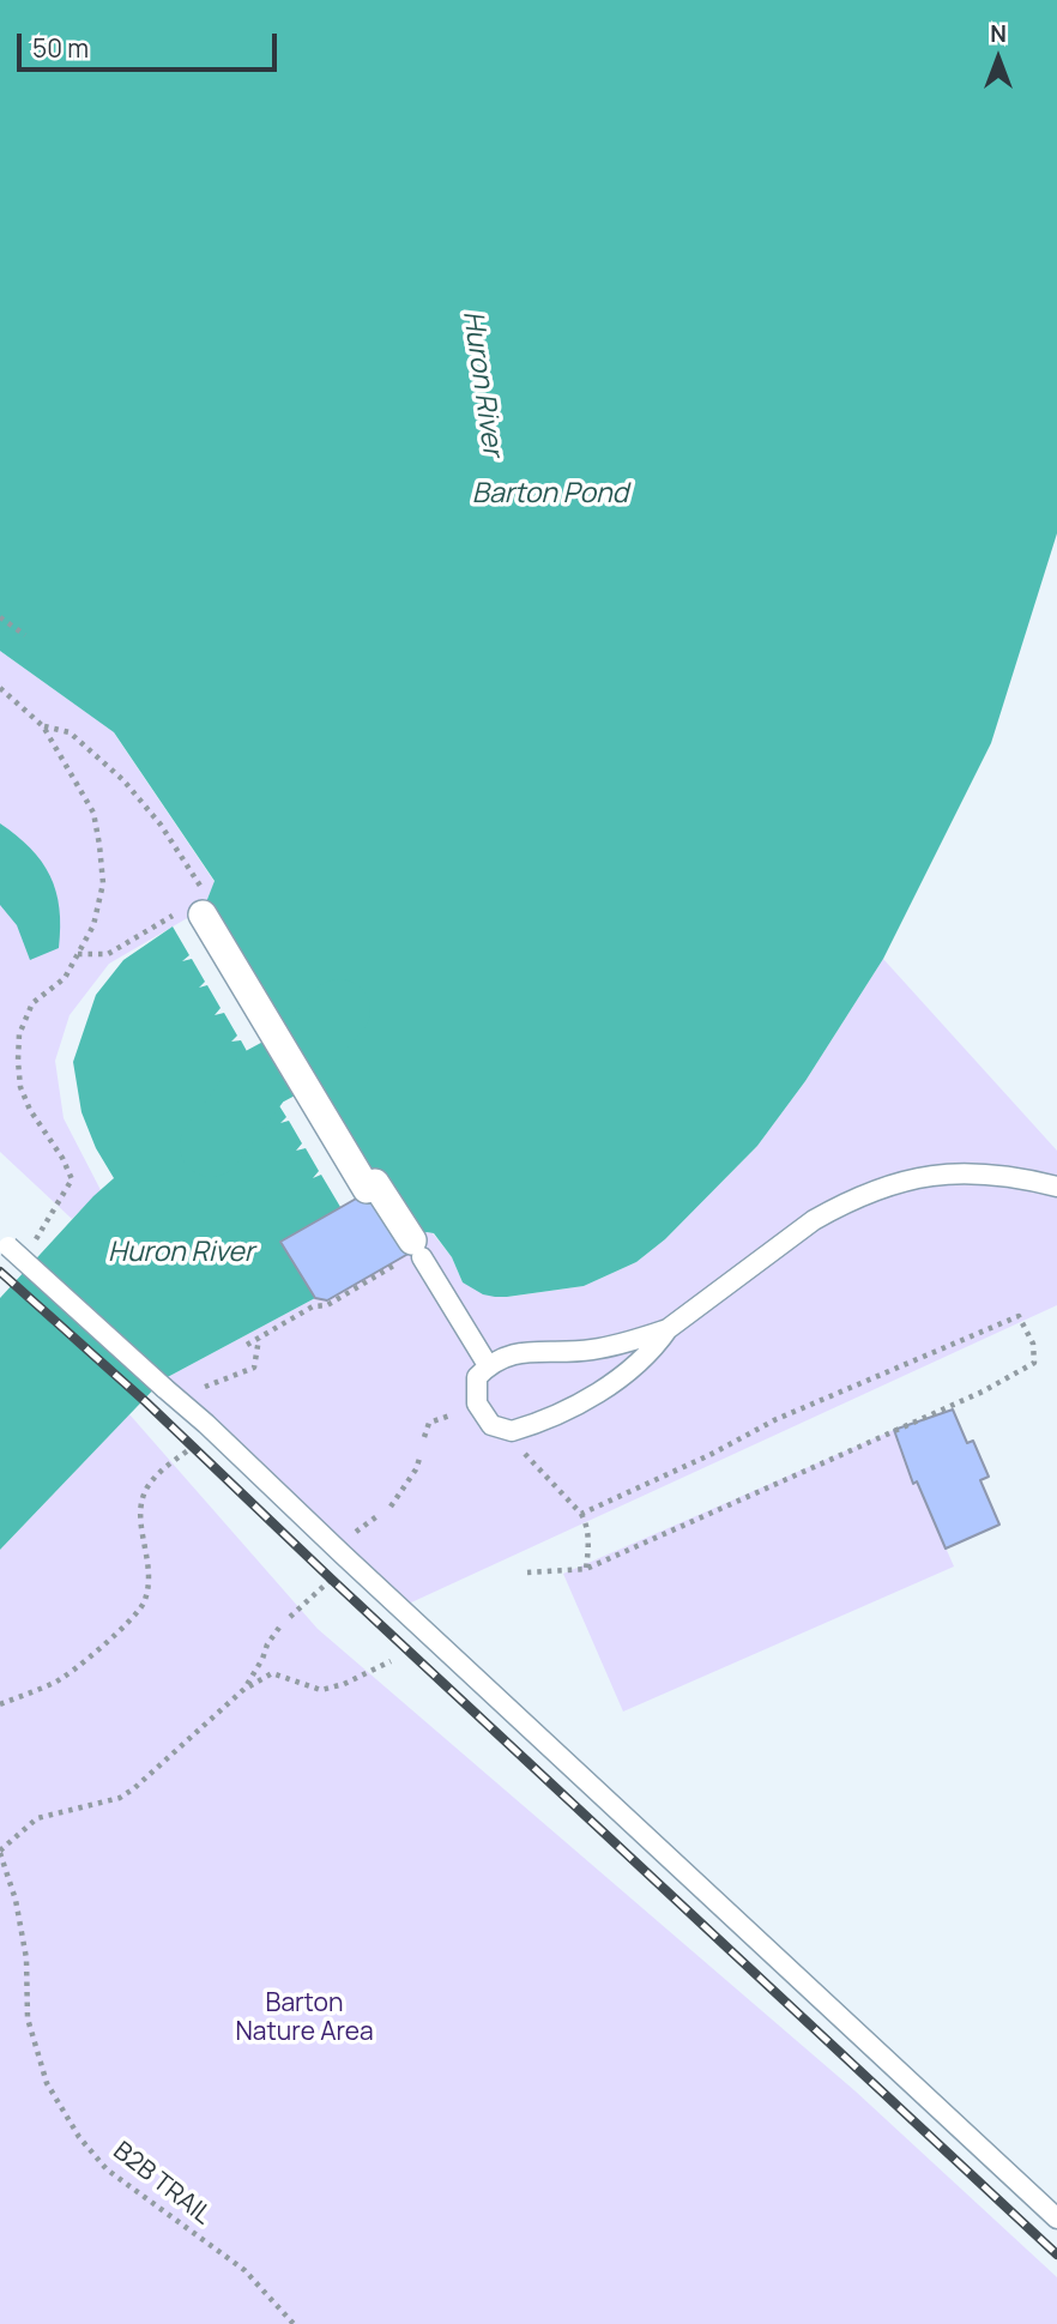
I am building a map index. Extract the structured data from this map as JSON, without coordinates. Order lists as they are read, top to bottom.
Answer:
{
  "streets": {
    "path": ["B2B TRAIL"]
  },
  "water": ["Huron River", "Barton Pond"],
  "parks": ["Barton Nature Area"],
  "scale_bar": "50 m",
  "north": "top"
}
